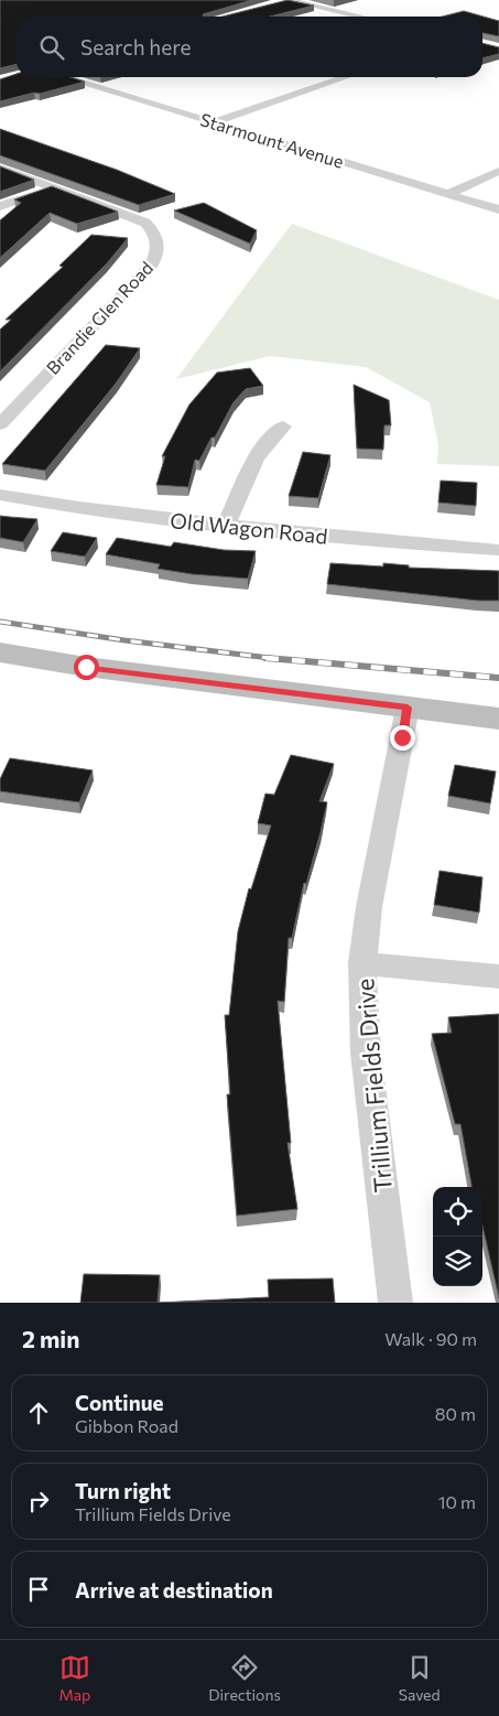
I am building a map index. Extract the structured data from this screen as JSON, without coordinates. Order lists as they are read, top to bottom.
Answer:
{
  "streets": {
    "street": [
      "Starmount Avenue",
      "Brandie Glen Road",
      "Old Wagon Road",
      "Trillium Fields Drive"
    ]
  },
  "page": {
    "search": "Search here",
    "heading": ["2 min", "Walk · 90 m"],
    "list": [
      ["Continue", "Gibbon Road", "80 m"],
      ["Turn right", "Trillium Fields Drive", "10 m"],
      "Arrive at destination"
    ],
    "nav": ["Map", "Directions", "Saved"]
  }
}
